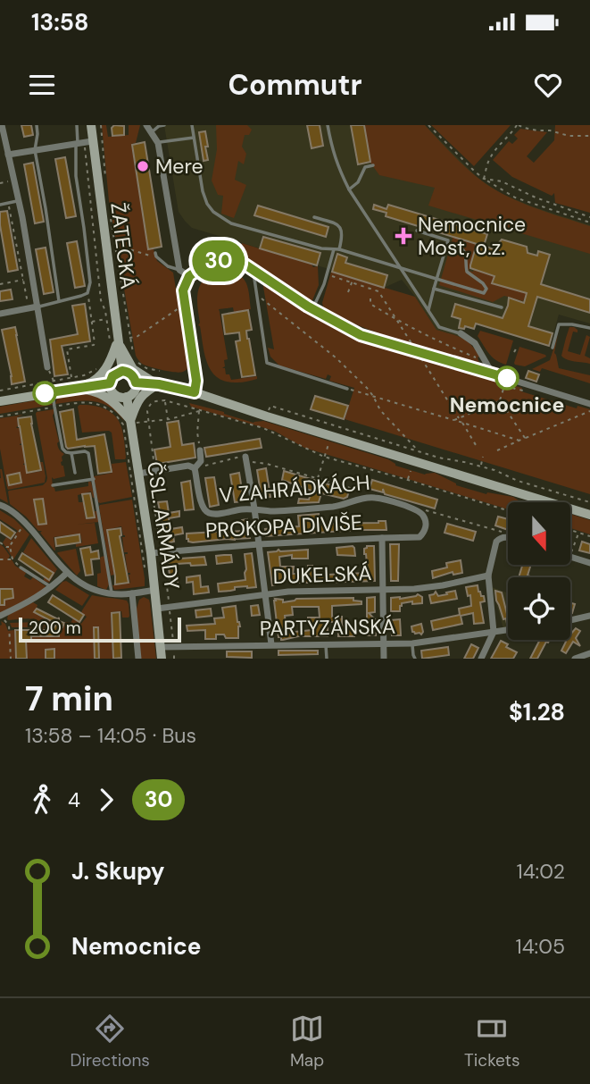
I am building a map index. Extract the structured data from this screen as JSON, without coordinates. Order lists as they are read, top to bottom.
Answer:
{
  "streets": {
    "street": [
      "ŽATECKÁ",
      "V ZAHRÁDKÁCH",
      "ČSL. ARMÁDY",
      "PROKOPA DIVIŠE",
      "DUKELSKÁ",
      "PARTYZÁNSKÁ"
    ]
  },
  "crossings": [
    ["ŽATECKÁ", "ČSL. ARMÁDY"],
    ["V ZAHRÁDKÁCH", "PROKOPA DIVIŠE"],
    ["ČSL. ARMÁDY", "PROKOPA DIVIŠE"],
    ["ČSL. ARMÁDY", "DUKELSKÁ"],
    ["ČSL. ARMÁDY", "PARTYZÁNSKÁ"]
  ],
  "places": {
    "other": ["Mere", "Nemocnice"],
    "health": ["Nemocnice Most, o.z."]
  },
  "lines": ["bus line 30"],
  "scale_bar": "200 m",
  "north": "bottom",
  "page": {
    "status": "13:58",
    "header": "Commutr",
    "on_map": "30",
    "scale": "200 m",
    "heading": ["7 min", "13:58 – 14:05 · Bus", "$1.28"],
    "legs": ["4", "30"],
    "list": [
      {
        "name": "J. Skupy",
        "value": "14:02"
      },
      {
        "name": "Nemocnice",
        "value": "14:05"
      }
    ],
    "tabs": ["Directions", "Map", "Tickets"]
  }
}
